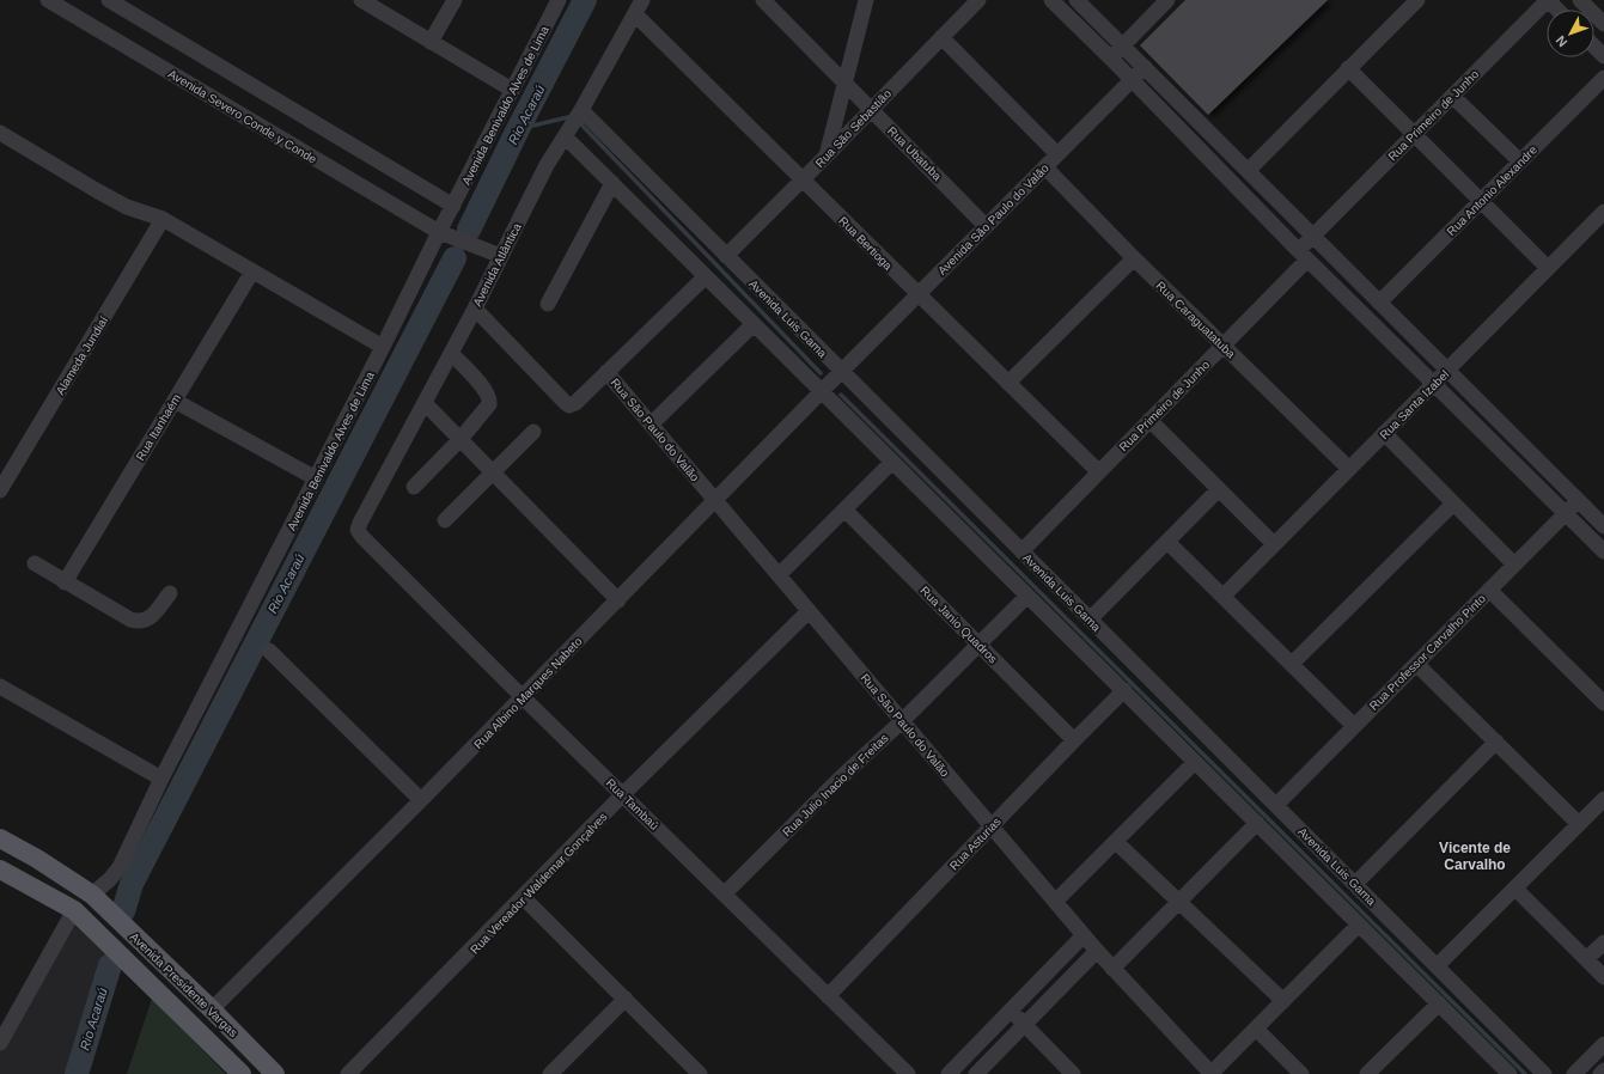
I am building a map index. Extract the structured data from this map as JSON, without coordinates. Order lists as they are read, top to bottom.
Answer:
{
  "streets": {
    "main road": ["Avenida Presidente Vargas"],
    "street": [
      "Avenida Benivaldo Alves de Lima",
      "Rua Primeiro de Junho",
      "Avenida Severo Conde y Conde",
      "Rua São Sebastião",
      "Rua Ubatuba",
      "Rua Antonio Alexandre",
      "Avenida São Paulo do Valão",
      "Rua Bertioga",
      "Avenida Atlântica",
      "Avenida Luis Gama",
      "Rua Caraguatatuba",
      "Alameda Jundiaí",
      "Rua Santa Izabel",
      "Rua Itanhaém",
      "Rua São Paulo do Valão",
      "Rua Janio Quadros",
      "Rua Professor Carvalho Pinto",
      "Rua Albino Marques Nabeto",
      "Rua Julio Inacio de Freitas",
      "Rua Tambaú",
      "Rua Asturias",
      "Rua Vereador Waldemar Gonçalves"
    ]
  },
  "crossings": [
    ["Avenida Benivaldo Alves de Lima", "Avenida Severo Conde y Conde"],
    ["Avenida Benivaldo Alves de Lima", "Avenida Presidente Vargas"],
    ["Rua Primeiro de Junho", "Rua Bertioga"],
    ["Rua Primeiro de Junho", "Avenida Luis Gama"],
    ["Rua Primeiro de Junho", "Rua Caraguatatuba"],
    ["Avenida Severo Conde y Conde", "Avenida Atlântica"],
    ["Rua São Sebastião", "Rua Ubatuba"],
    ["Rua São Sebastião", "Rua Bertioga"],
    ["Rua São Sebastião", "Avenida Luis Gama"],
    ["Rua Ubatuba", "Avenida São Paulo do Valão"],
    ["Avenida São Paulo do Valão", "Rua Bertioga"],
    ["Avenida São Paulo do Valão", "Avenida Luis Gama"],
    ["Avenida São Paulo do Valão", "Rua Caraguatatuba"],
    ["Avenida São Paulo do Valão", "Rua Albino Marques Nabeto"],
    ["Rua Bertioga", "Avenida Atlântica"],
    ["Avenida Atlântica", "Avenida Luis Gama"],
    ["Avenida Atlântica", "Rua Tambaú"],
    ["Avenida Luis Gama", "Rua Professor Carvalho Pinto"],
    ["Avenida Luis Gama", "Rua Albino Marques Nabeto"],
    ["Rua Caraguatatuba", "Rua Santa Izabel"],
    ["Rua São Paulo do Valão", "Rua Albino Marques Nabeto"],
    ["Rua São Paulo do Valão", "Rua Julio Inacio de Freitas"],
    ["Rua São Paulo do Valão", "Rua Asturias"],
    ["Rua São Paulo do Valão", "Rua Vereador Waldemar Gonçalves"],
    ["Rua Janio Quadros", "Rua Julio Inacio de Freitas"],
    ["Rua Janio Quadros", "Rua Asturias"],
    ["Rua Albino Marques Nabeto", "Rua Tambaú"],
    ["Rua Albino Marques Nabeto", "Avenida Presidente Vargas"],
    ["Rua Julio Inacio de Freitas", "Rua Tambaú"],
    ["Rua Tambaú", "Rua Asturias"],
    ["Rua Tambaú", "Rua Vereador Waldemar Gonçalves"]
  ],
  "districts": ["Vicente de Carvalho"],
  "water": ["Rio Acaraú"],
  "north": "bottom left"
}
